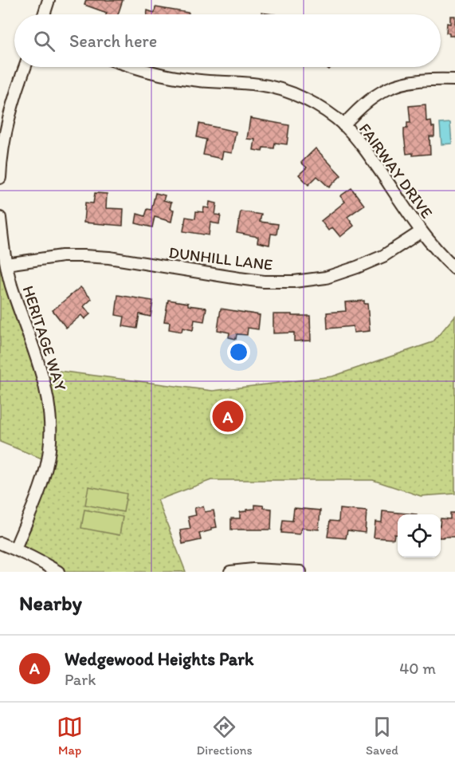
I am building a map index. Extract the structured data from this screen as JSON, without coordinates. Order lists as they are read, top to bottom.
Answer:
{
  "streets": {
    "street": ["FAIRWAY DRIVE", "DUNHILL LANE", "HERITAGE WAY"]
  },
  "crossings": [
    ["FAIRWAY DRIVE", "DUNHILL LANE"],
    ["DUNHILL LANE", "HERITAGE WAY"]
  ],
  "page": {
    "search": "Search here",
    "pins": "A",
    "heading": "Nearby",
    "list": [
      {
        "mark": "A",
        "name": "Wedgewood Heights Park",
        "note": "Park",
        "value": "40 m"
      }
    ],
    "nav": ["Map", "Directions", "Saved"]
  }
}
